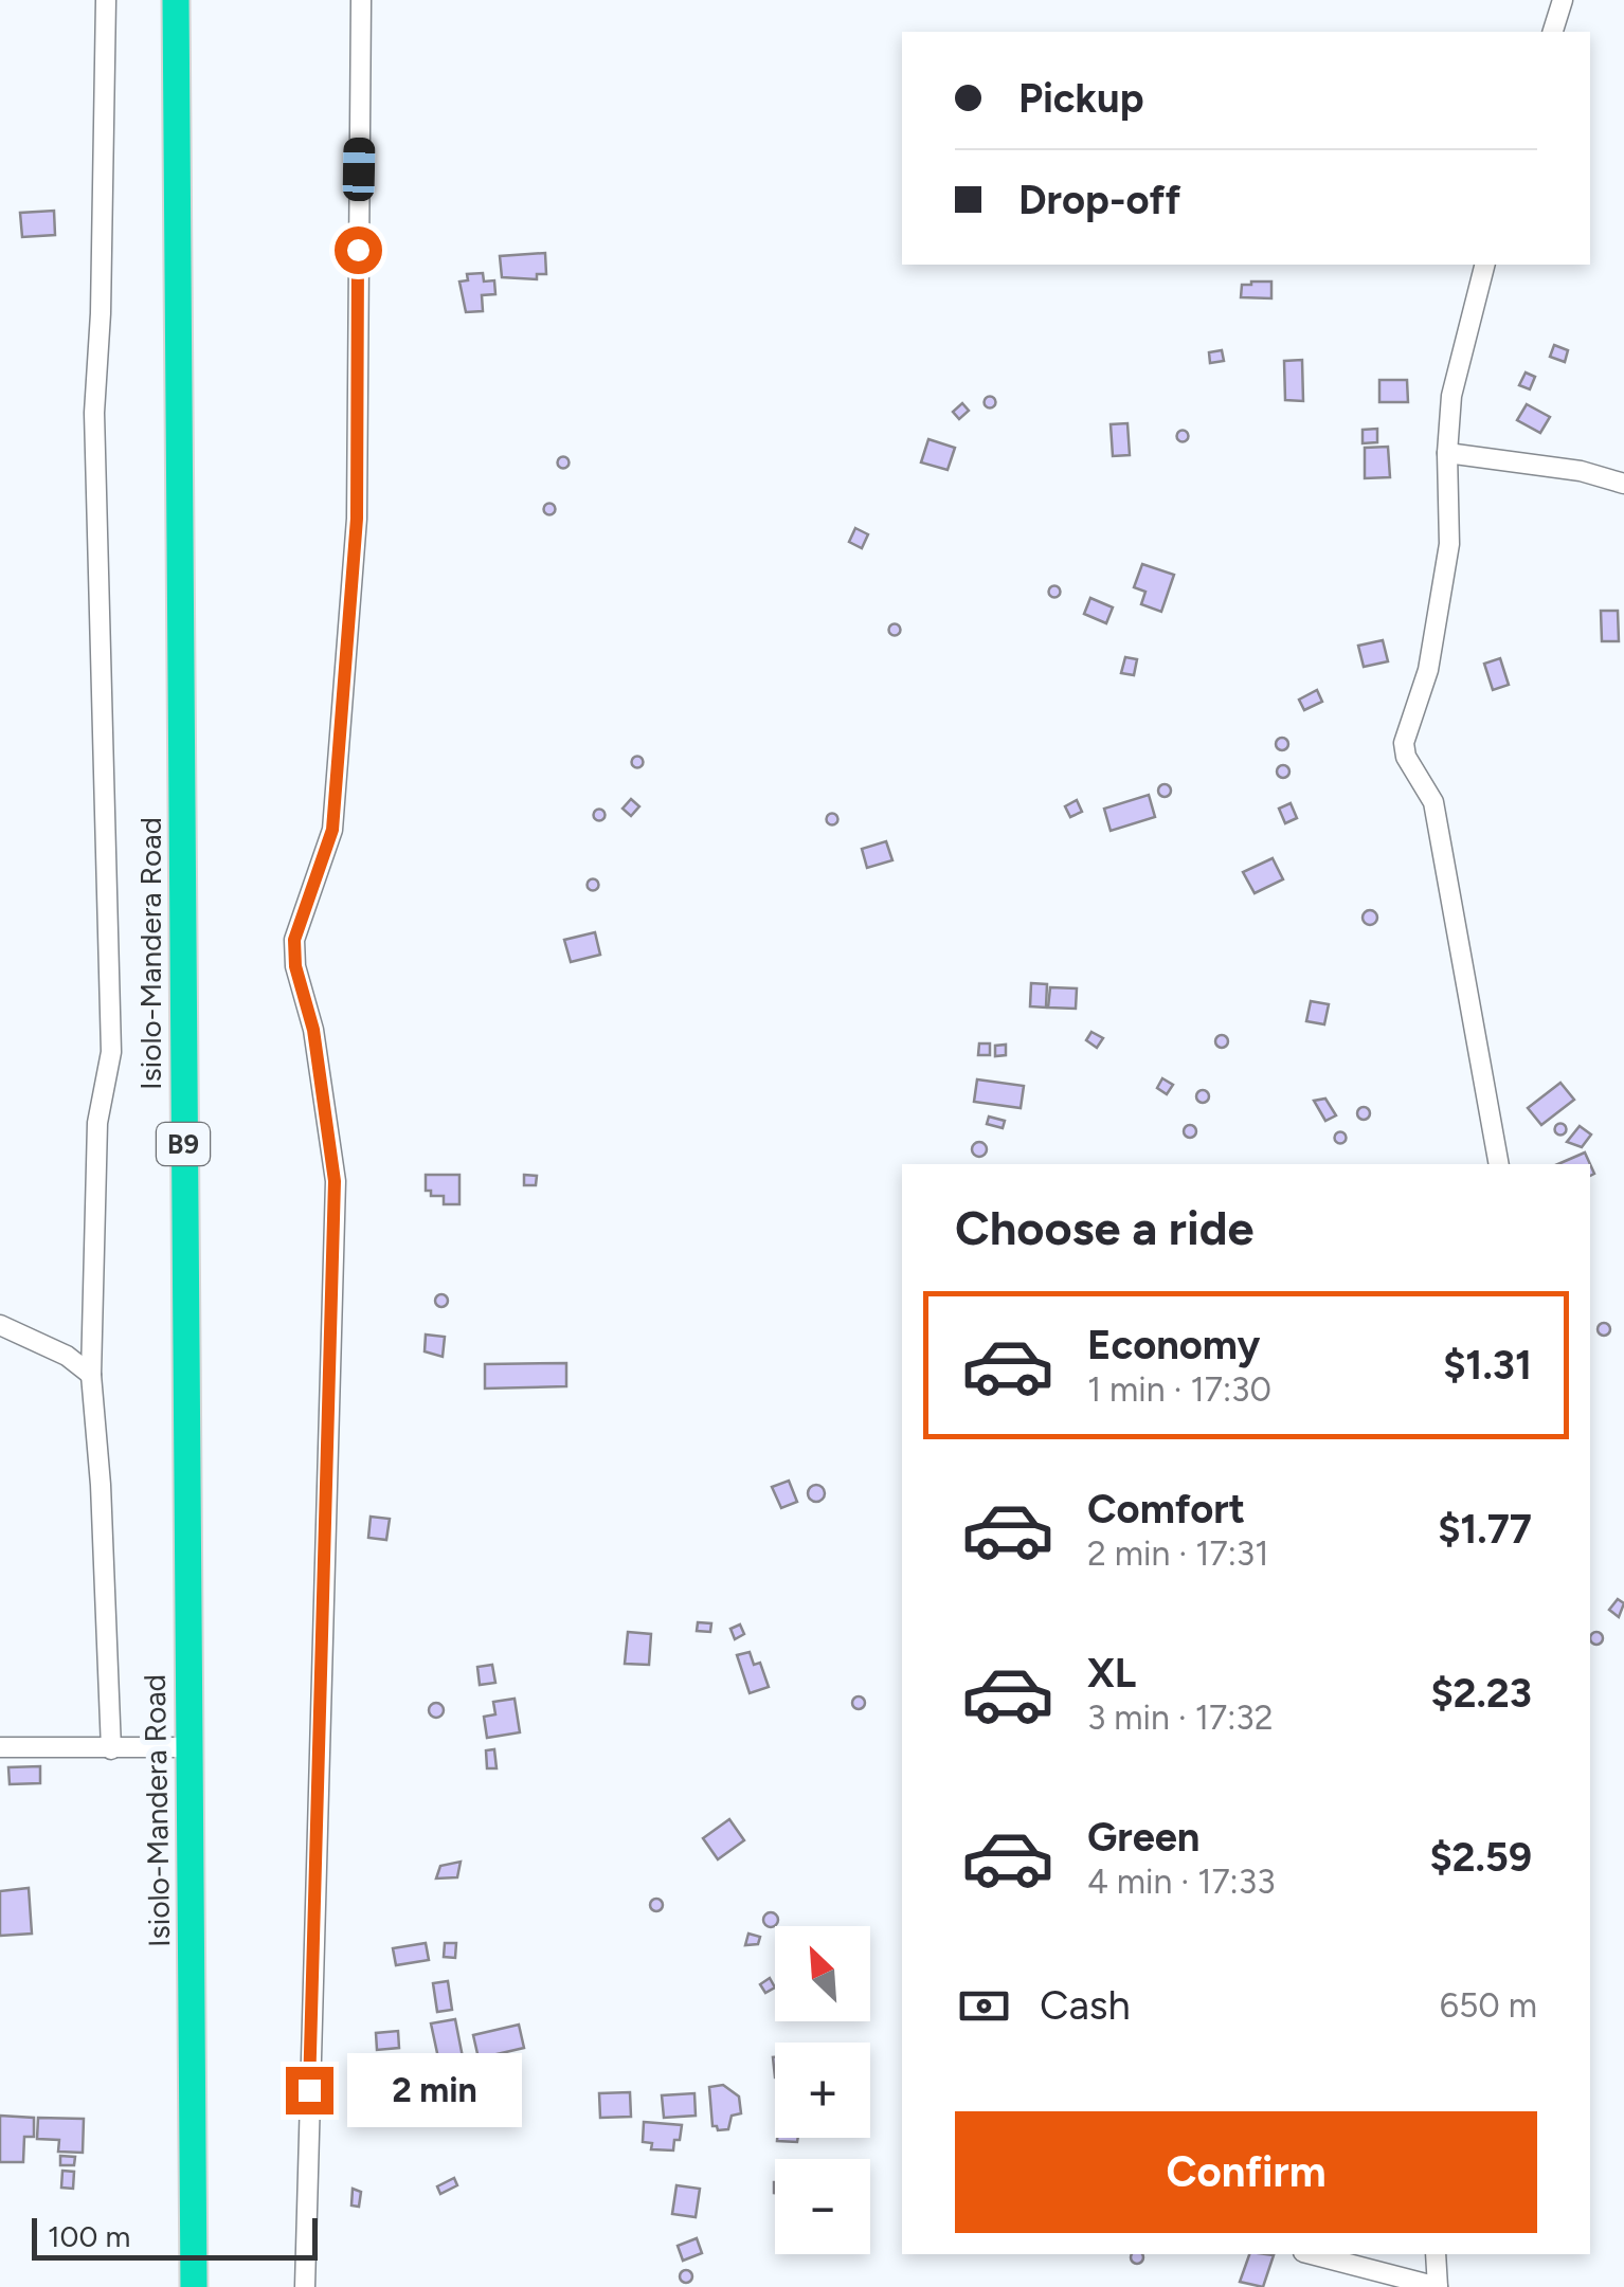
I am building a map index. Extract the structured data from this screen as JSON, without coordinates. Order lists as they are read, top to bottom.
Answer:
{
  "streets": {
    "highway": ["Isiolo-Mandera Road", "B9"]
  },
  "scale_bar": "100 m",
  "north": "top left",
  "page": {
    "banner": ["Pickup", "Drop-off"],
    "heading": "Choose a ride",
    "list": [
      {
        "name": "Economy",
        "note": "1 min · 17:30",
        "value": "$1.31"
      },
      {
        "name": "Comfort",
        "note": "2 min · 17:31",
        "value": "$1.77"
      },
      {
        "name": "XL",
        "note": "3 min · 17:32",
        "value": "$2.23"
      },
      {
        "name": "Green",
        "note": "4 min · 17:33",
        "value": "$2.59"
      }
    ],
    "map_buttons": ["+", "−"],
    "pay": ["Cash", "650 m"],
    "bubble": "2 min",
    "buttons": "Confirm",
    "scale": "100 m"
  }
}
